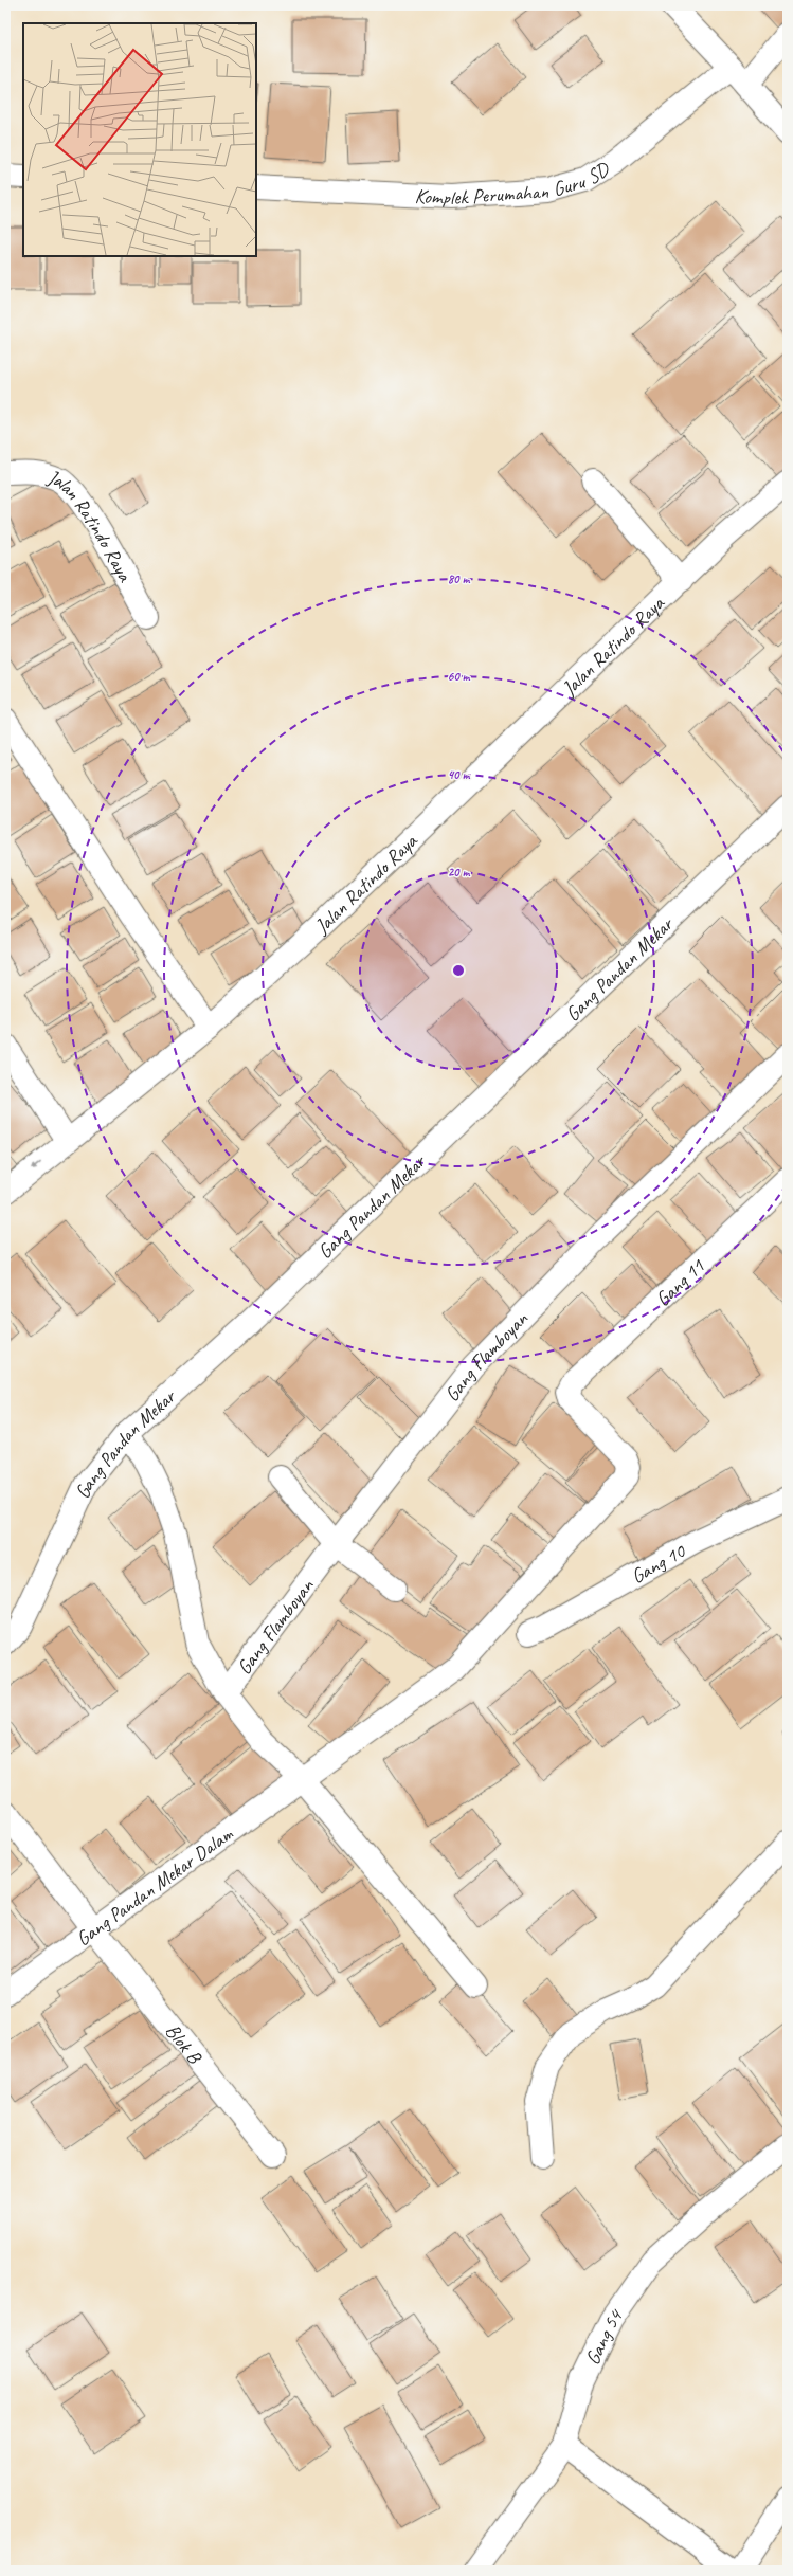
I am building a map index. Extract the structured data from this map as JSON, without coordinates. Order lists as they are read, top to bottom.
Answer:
{
  "streets": {
    "main road": [
      "Komplek Perumahan Guru SD",
      "Jalan Ratindo Raya",
      "Gang Pandan Mekar",
      "Gang 11",
      "Gang Flamboyan",
      "Gang 10",
      "Gang Pandan Mekar Dalam",
      "Blok B",
      "Gang 54"
    ]
  },
  "crossings": [
    ["Gang 11", "Gang Pandan Mekar Dalam"],
    ["Gang Pandan Mekar Dalam", "Blok B"]
  ],
  "rings": [
    "80 m",
    "60 m",
    "40 m",
    "20 m"
  ]
}
